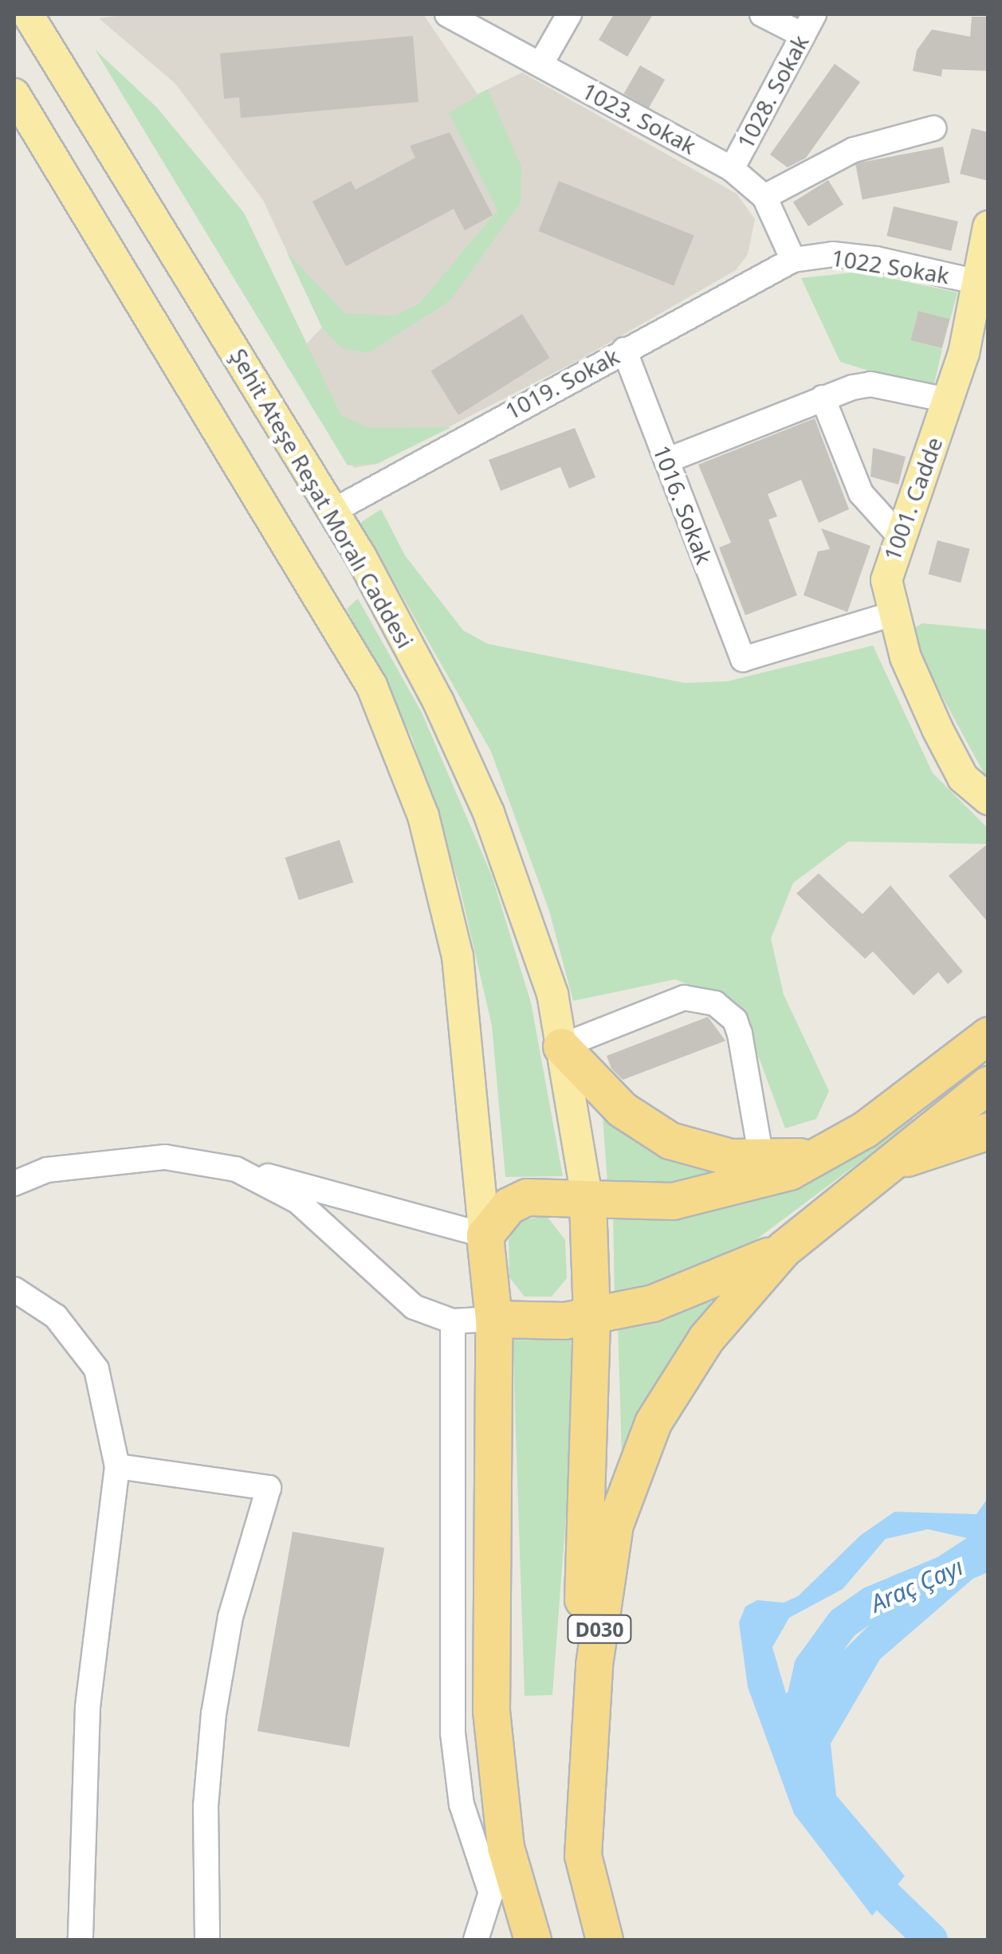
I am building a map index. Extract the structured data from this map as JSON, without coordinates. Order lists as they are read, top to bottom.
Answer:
{
  "streets": {
    "highway": ["D030"],
    "main road": ["Şehit Ateşe Reşat Moralı Caddesi", "1001. Cadde"],
    "street": [
      "1028. Sokak",
      "1023. Sokak",
      "1022 Sokak",
      "1019. Sokak",
      "1016. Sokak"
    ]
  },
  "crossings": [
    ["1028. Sokak", "1023. Sokak"],
    ["1023. Sokak", "1022 Sokak"],
    ["1023. Sokak", "1019. Sokak"],
    ["1022 Sokak", "1019. Sokak"],
    ["1022 Sokak", "1001. Cadde"],
    ["1019. Sokak", "Şehit Ateşe Reşat Moralı Caddesi"],
    ["1019. Sokak", "1016. Sokak"],
    ["1001. Cadde", "1016. Sokak"]
  ],
  "water": ["Araç Çayı"]
}
